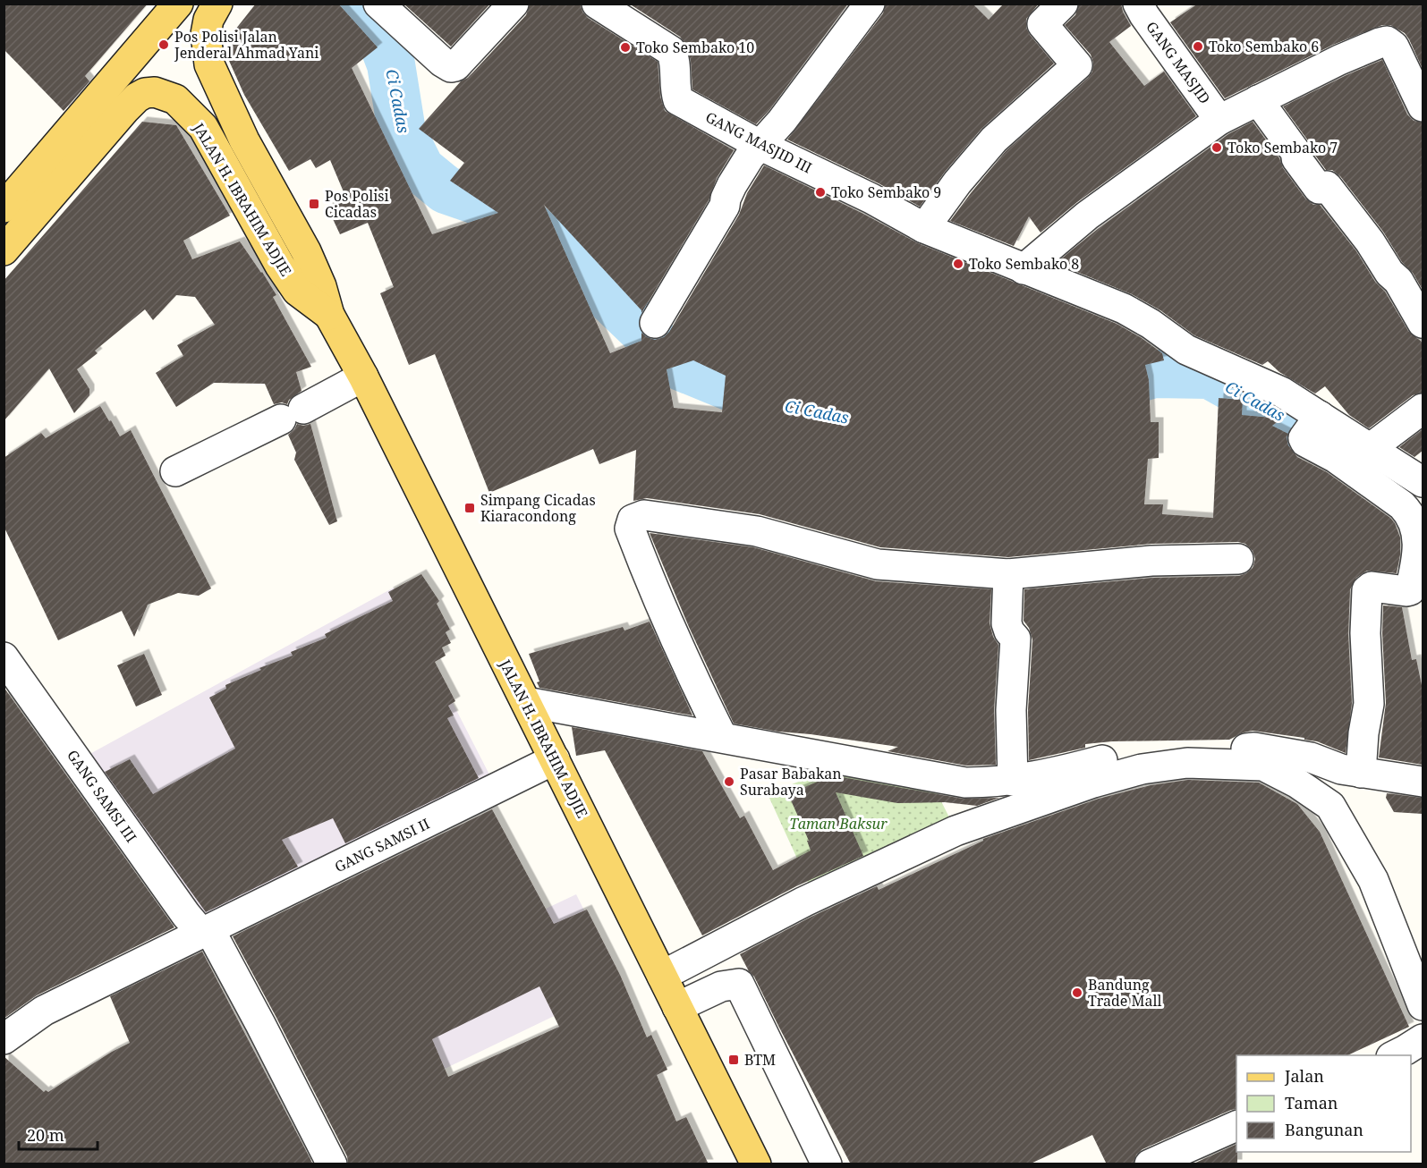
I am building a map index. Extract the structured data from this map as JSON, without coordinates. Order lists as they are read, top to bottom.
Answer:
{
  "streets": {
    "main road": ["JALAN H. IBRAHIM ADJIE"],
    "street": [
      "GANG MASJID",
      "GANG MASJID III",
      "GANG SAMSI III",
      "GANG SAMSI II"
    ]
  },
  "crossings": [
    ["JALAN H. IBRAHIM ADJIE", "GANG SAMSI II"],
    ["GANG SAMSI III", "GANG SAMSI II"]
  ],
  "water": ["Ci Cadas"],
  "parks": ["Taman Baksur"],
  "places": {
    "other": [
      "Pos Polisi Jalan Jenderal Ahmad Yani",
      "Toko Sembako 6",
      "Toko Sembako 10",
      "Toko Sembako 7",
      "Toko Sembako 9",
      "Toko Sembako 8",
      "Pasar Babakan Surabaya",
      "Bandung Trade Mall"
    ],
    "transit": ["Pos Polisi Cicadas", "Simpang Cicadas Kiaracondong", "BTM"]
  },
  "legend": ["Jalan", "Taman", "Bangunan"],
  "scale_bar": "20 m"
}
